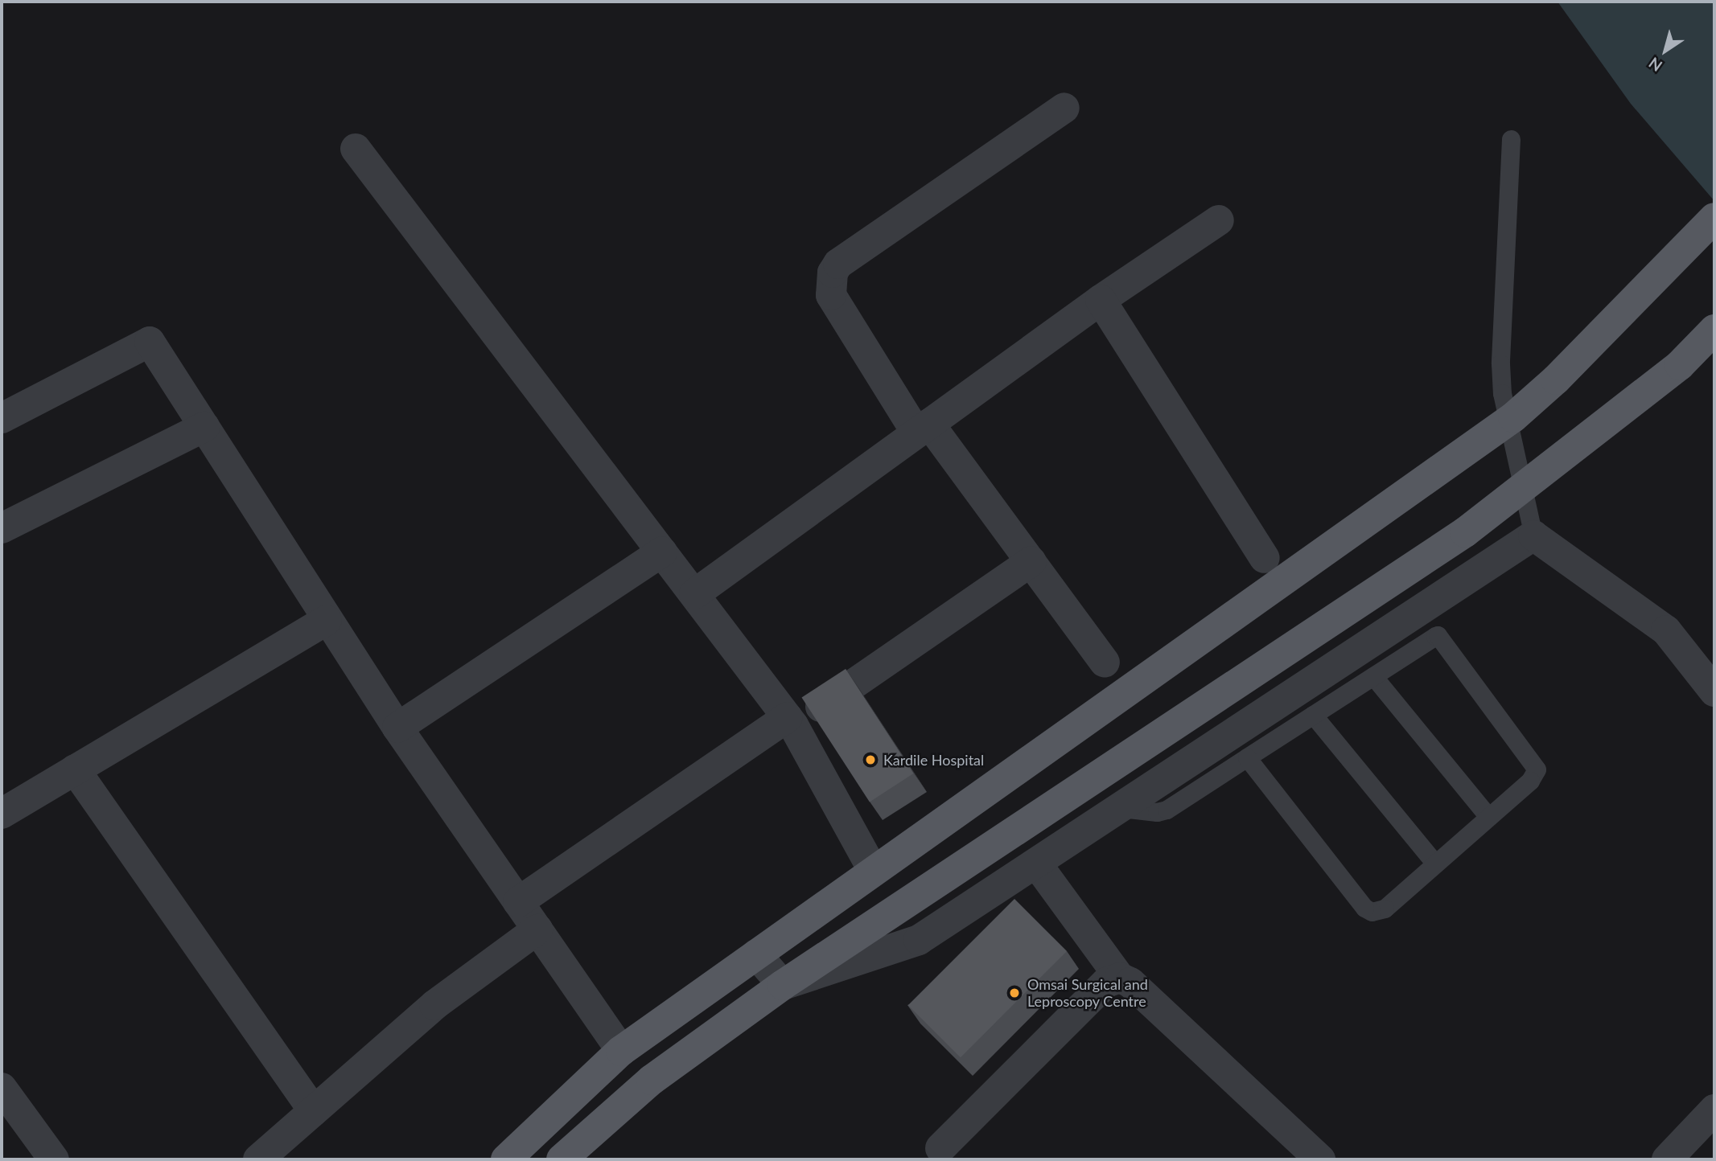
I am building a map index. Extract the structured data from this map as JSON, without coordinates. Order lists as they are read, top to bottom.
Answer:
{
  "places": ["Kardile Hospital", "Omsai Surgical and Leproscopy Centre"],
  "north": "bottom left"
}
